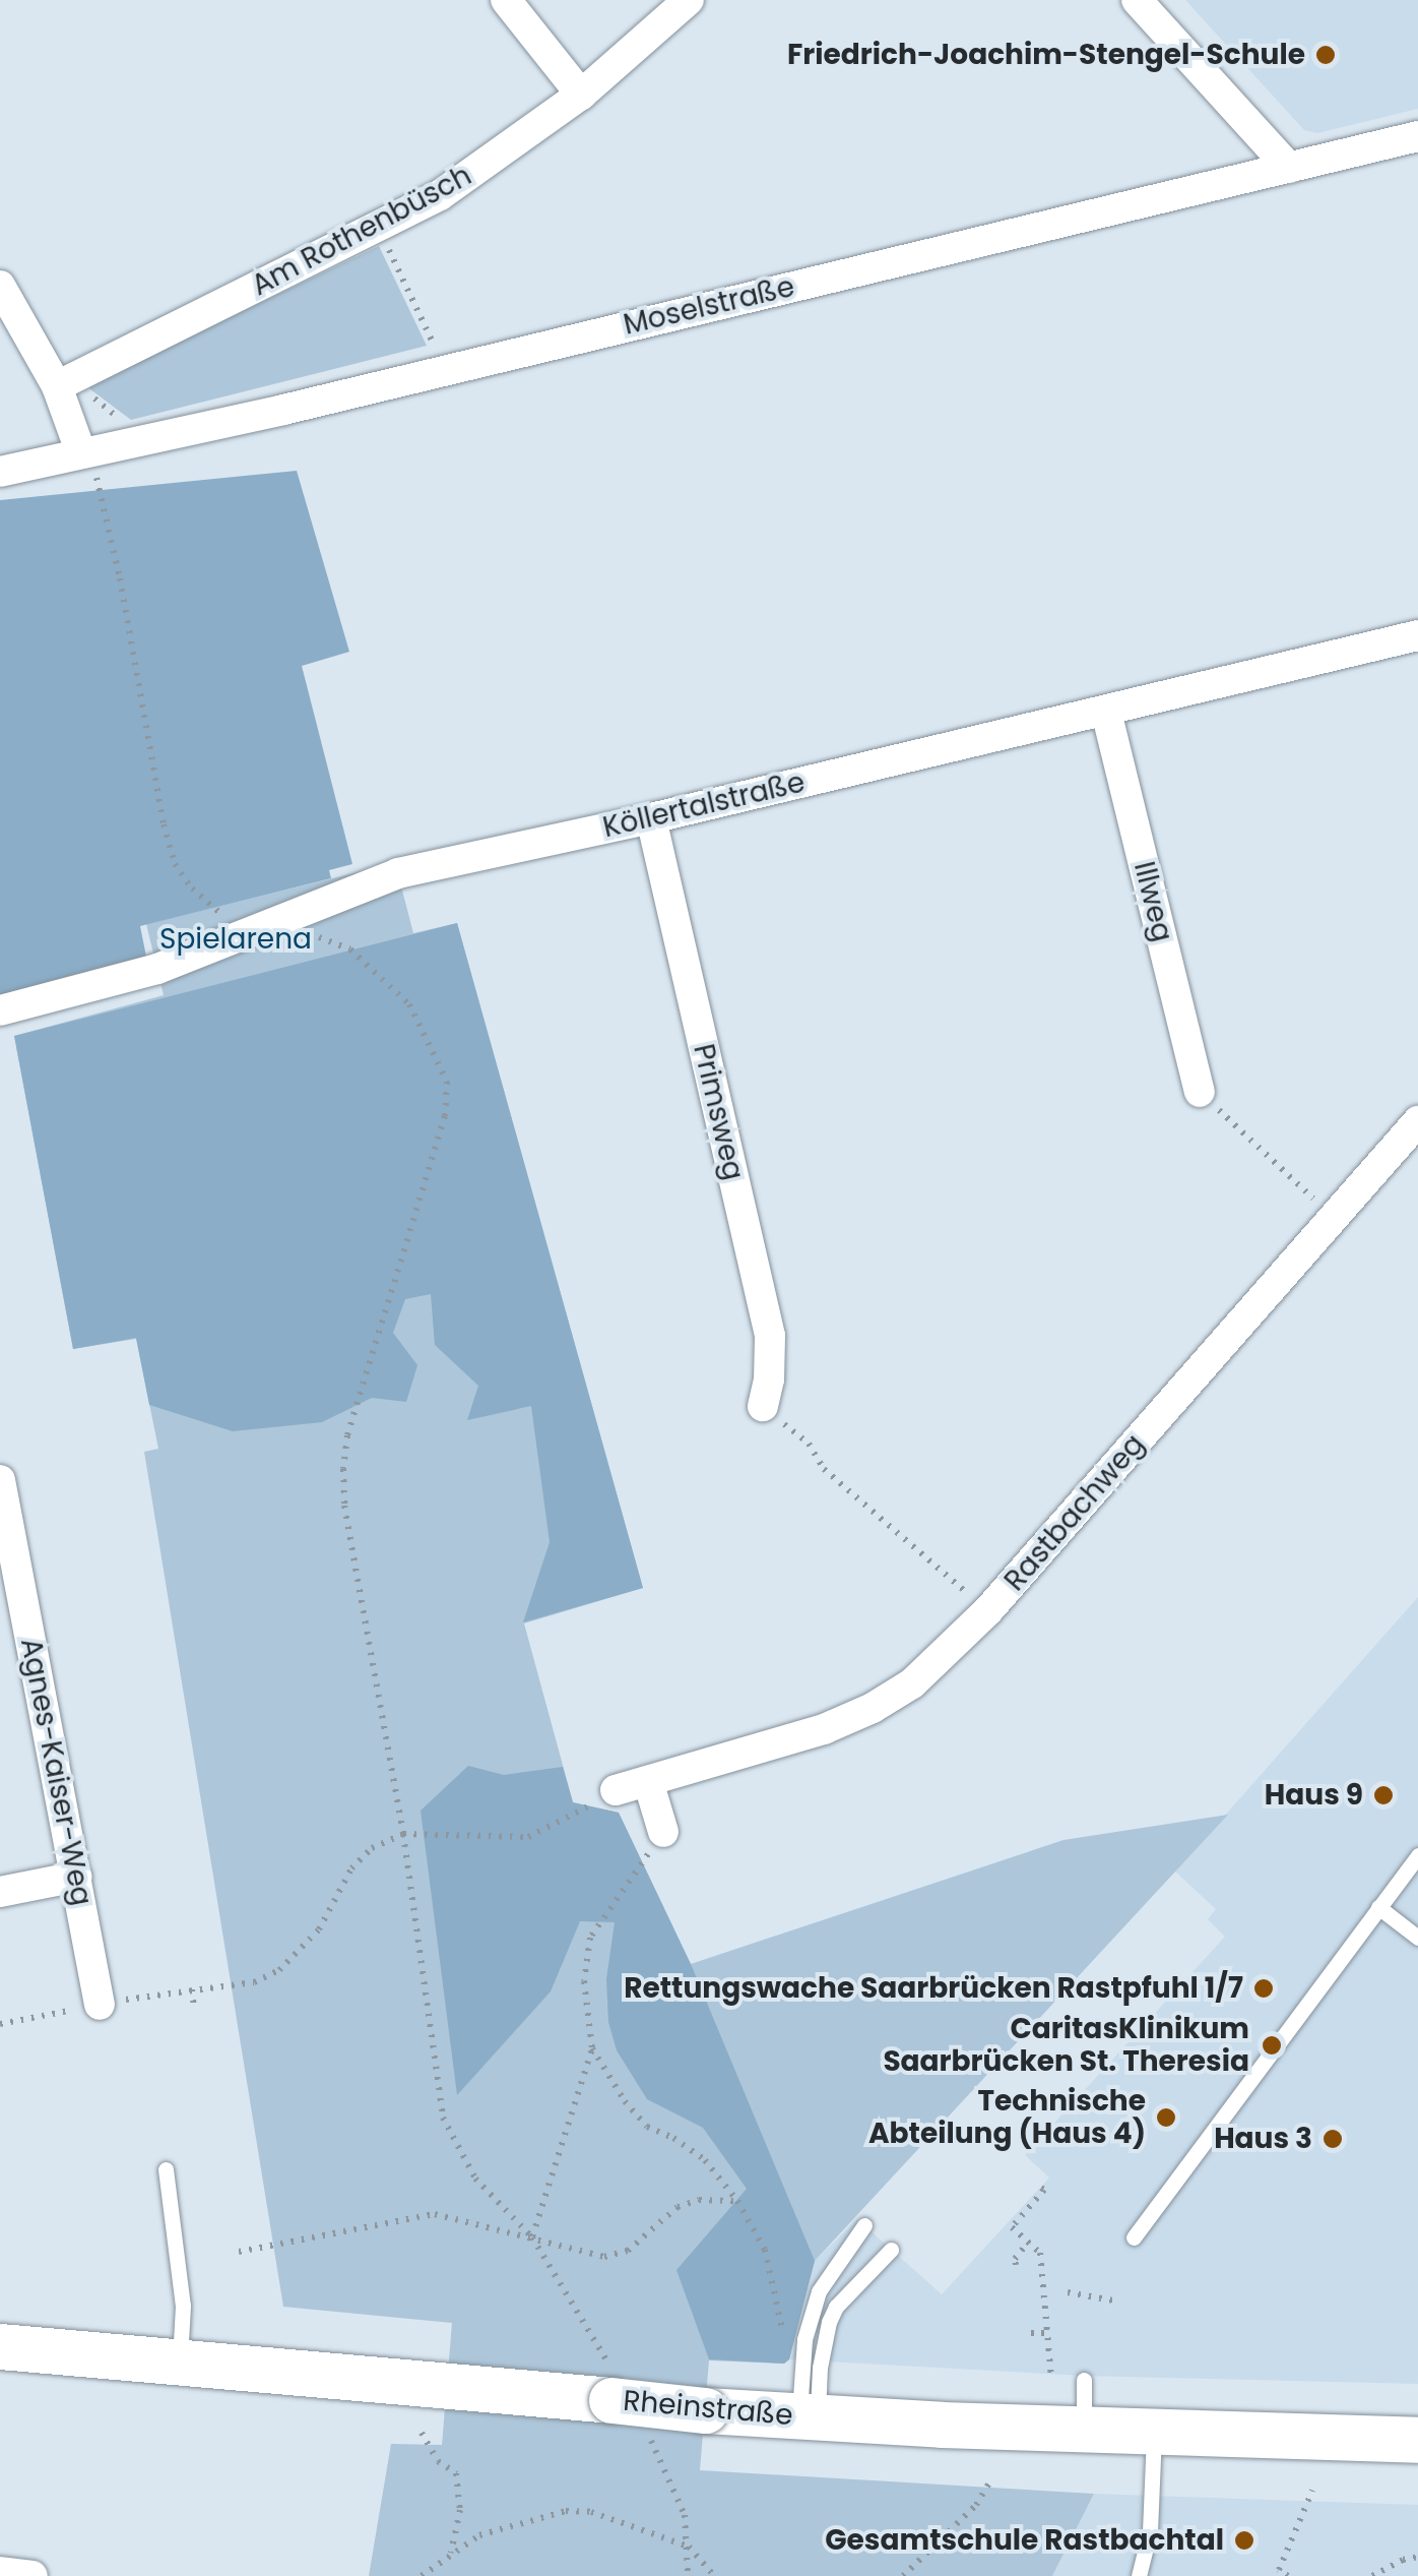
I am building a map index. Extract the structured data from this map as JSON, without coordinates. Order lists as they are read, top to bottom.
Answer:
{
  "streets": {
    "street": [
      "Am Rothenbüsch",
      "Moselstraße",
      "Köllertalstraße",
      "Illweg",
      "Primsweg",
      "Rastbachweg",
      "Agnes-Kaiser-Weg",
      "Rheinstraße"
    ]
  },
  "crossings": [
    ["Köllertalstraße", "Illweg"],
    ["Köllertalstraße", "Primsweg"]
  ],
  "parks": ["Spielarena"],
  "places": [
    "Friedrich-Joachim-Stengel-Schule",
    "Haus 9",
    "Rettungswache Saarbrücken Rastpfuhl 1/7",
    "CaritasKlinikum Saarbrücken St. Theresia",
    "Technische Abteilung (Haus 4)",
    "Haus 3",
    "Gesamtschule Rastbachtal"
  ]
}
